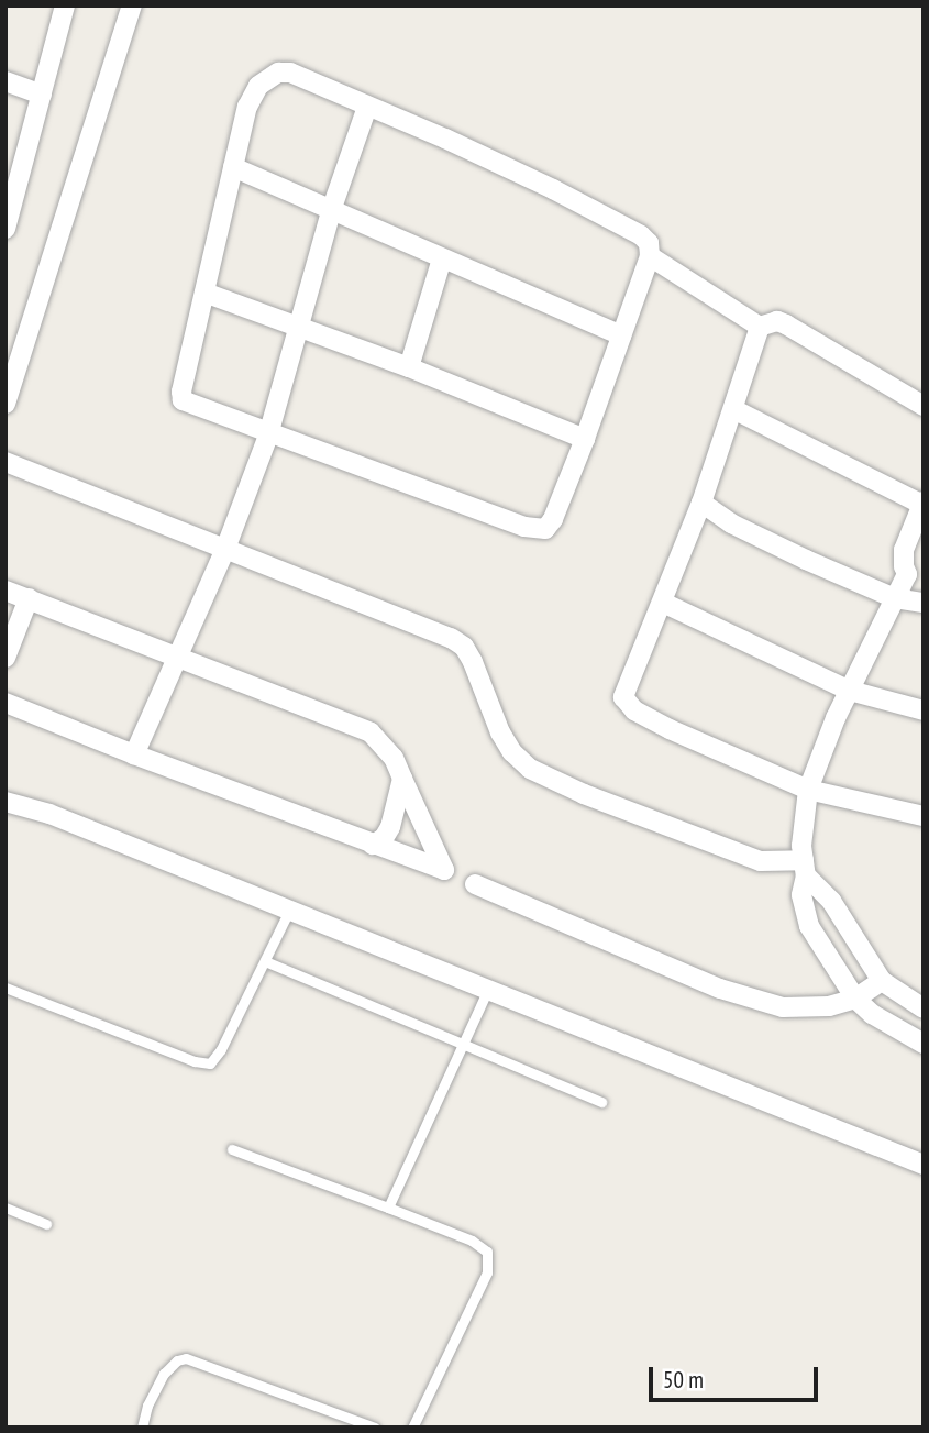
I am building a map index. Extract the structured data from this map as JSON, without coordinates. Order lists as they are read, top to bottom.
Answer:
{
  "scale_bar": "50 m"
}
